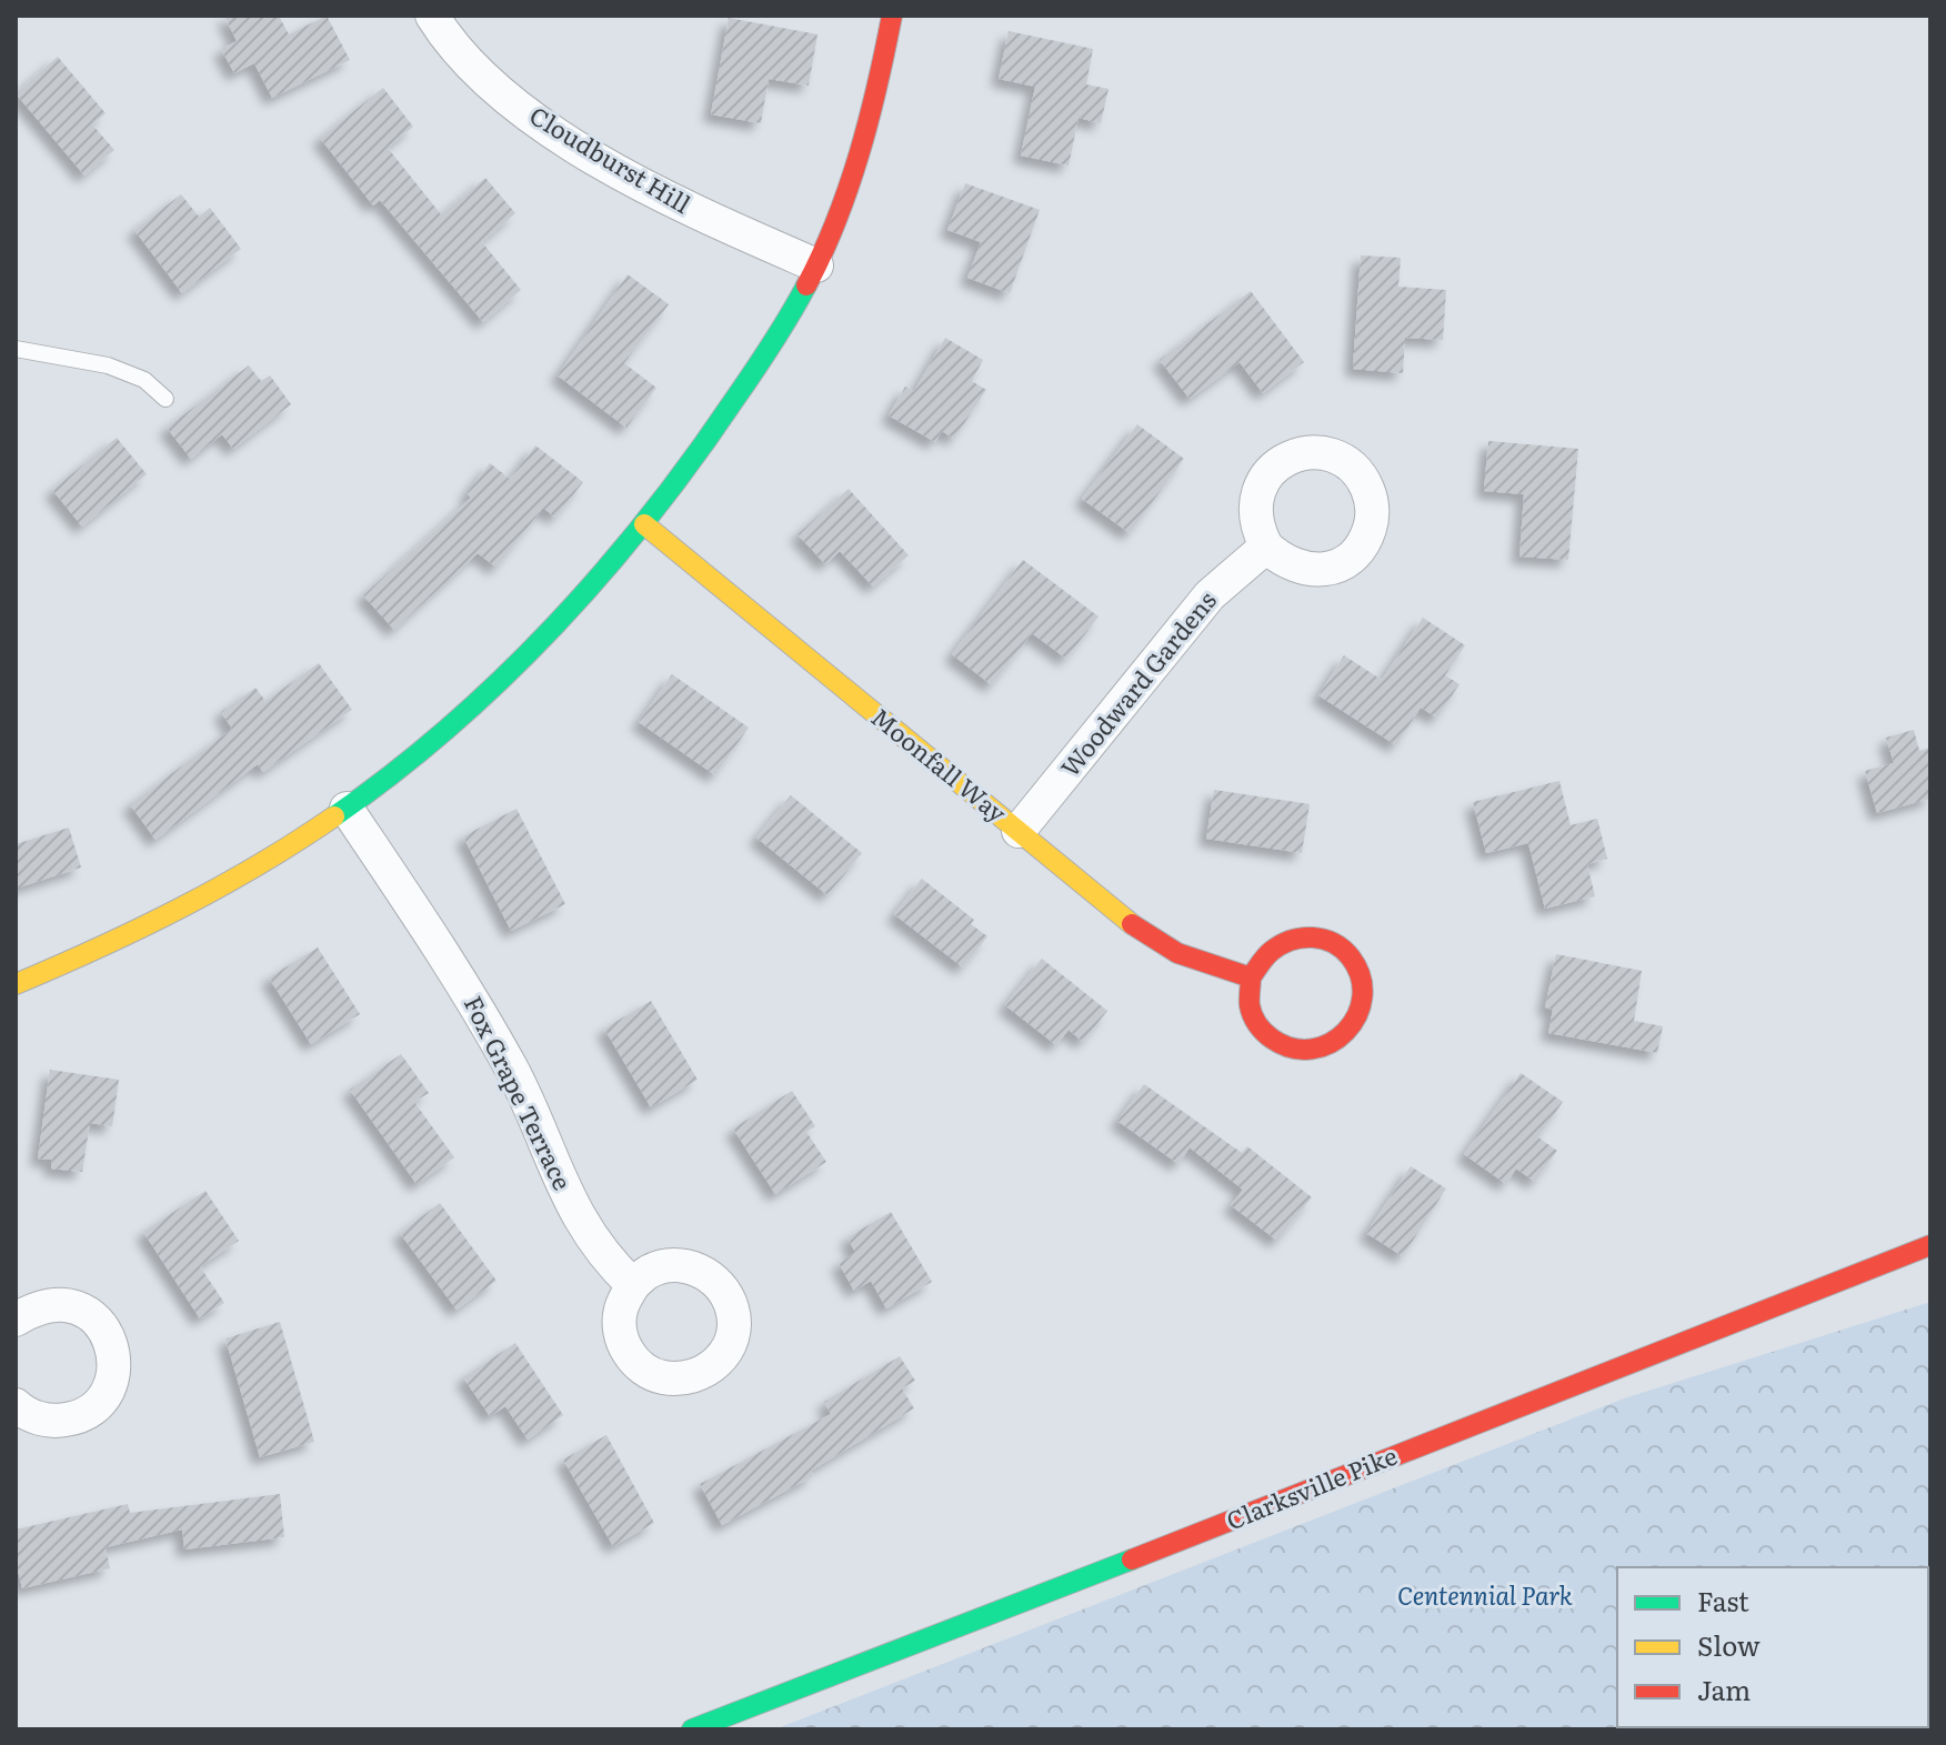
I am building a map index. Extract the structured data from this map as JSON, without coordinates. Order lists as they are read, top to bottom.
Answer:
{
  "streets": {
    "street": [
      "Cloudburst Hill",
      "Woodward Gardens",
      "Moonfall Way",
      "Fox Grape Terrace",
      "Clarksville Pike"
    ]
  },
  "crossings": [
    ["Woodward Gardens", "Moonfall Way"]
  ],
  "parks": ["Centennial Park"],
  "legend": ["Fast", "Slow", "Jam"]
}
